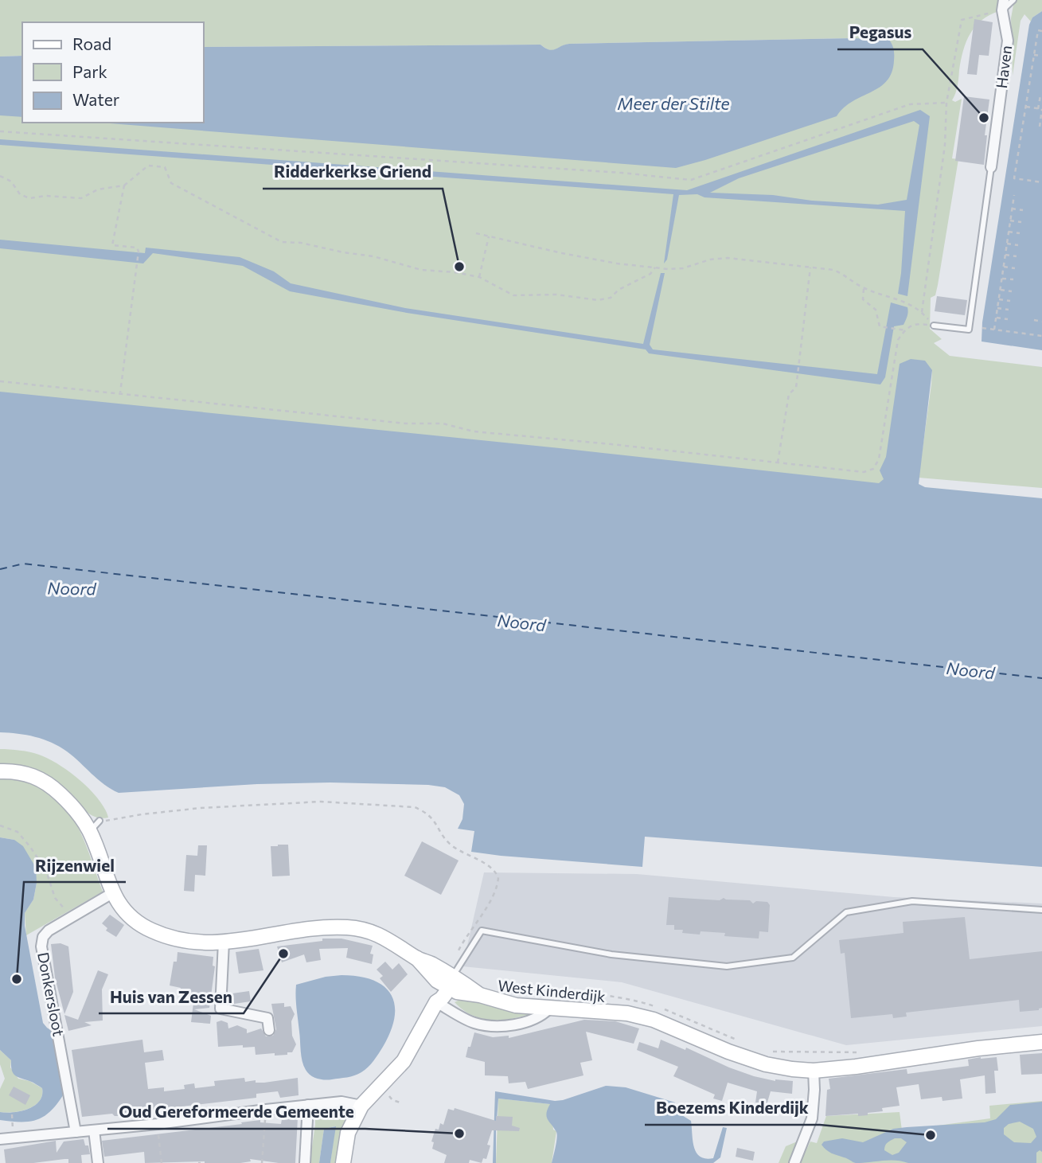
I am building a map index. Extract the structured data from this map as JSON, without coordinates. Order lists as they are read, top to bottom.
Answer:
{
  "streets": {
    "street": ["Haven", "West Kinderdijk", "Donkersloot"]
  },
  "crossings": [
    ["West Kinderdijk", "Donkersloot"]
  ],
  "water": ["Meer der Stilte", "Noord"],
  "places": [
    "Pegasus",
    "Ridderkerkse Griend",
    "Huis van Zessen",
    "Rijzenwiel",
    "Oud Gereformeerde Gemeente",
    "Boezems Kinderdijk"
  ],
  "legend": ["Road", "Park", "Water"]
}
